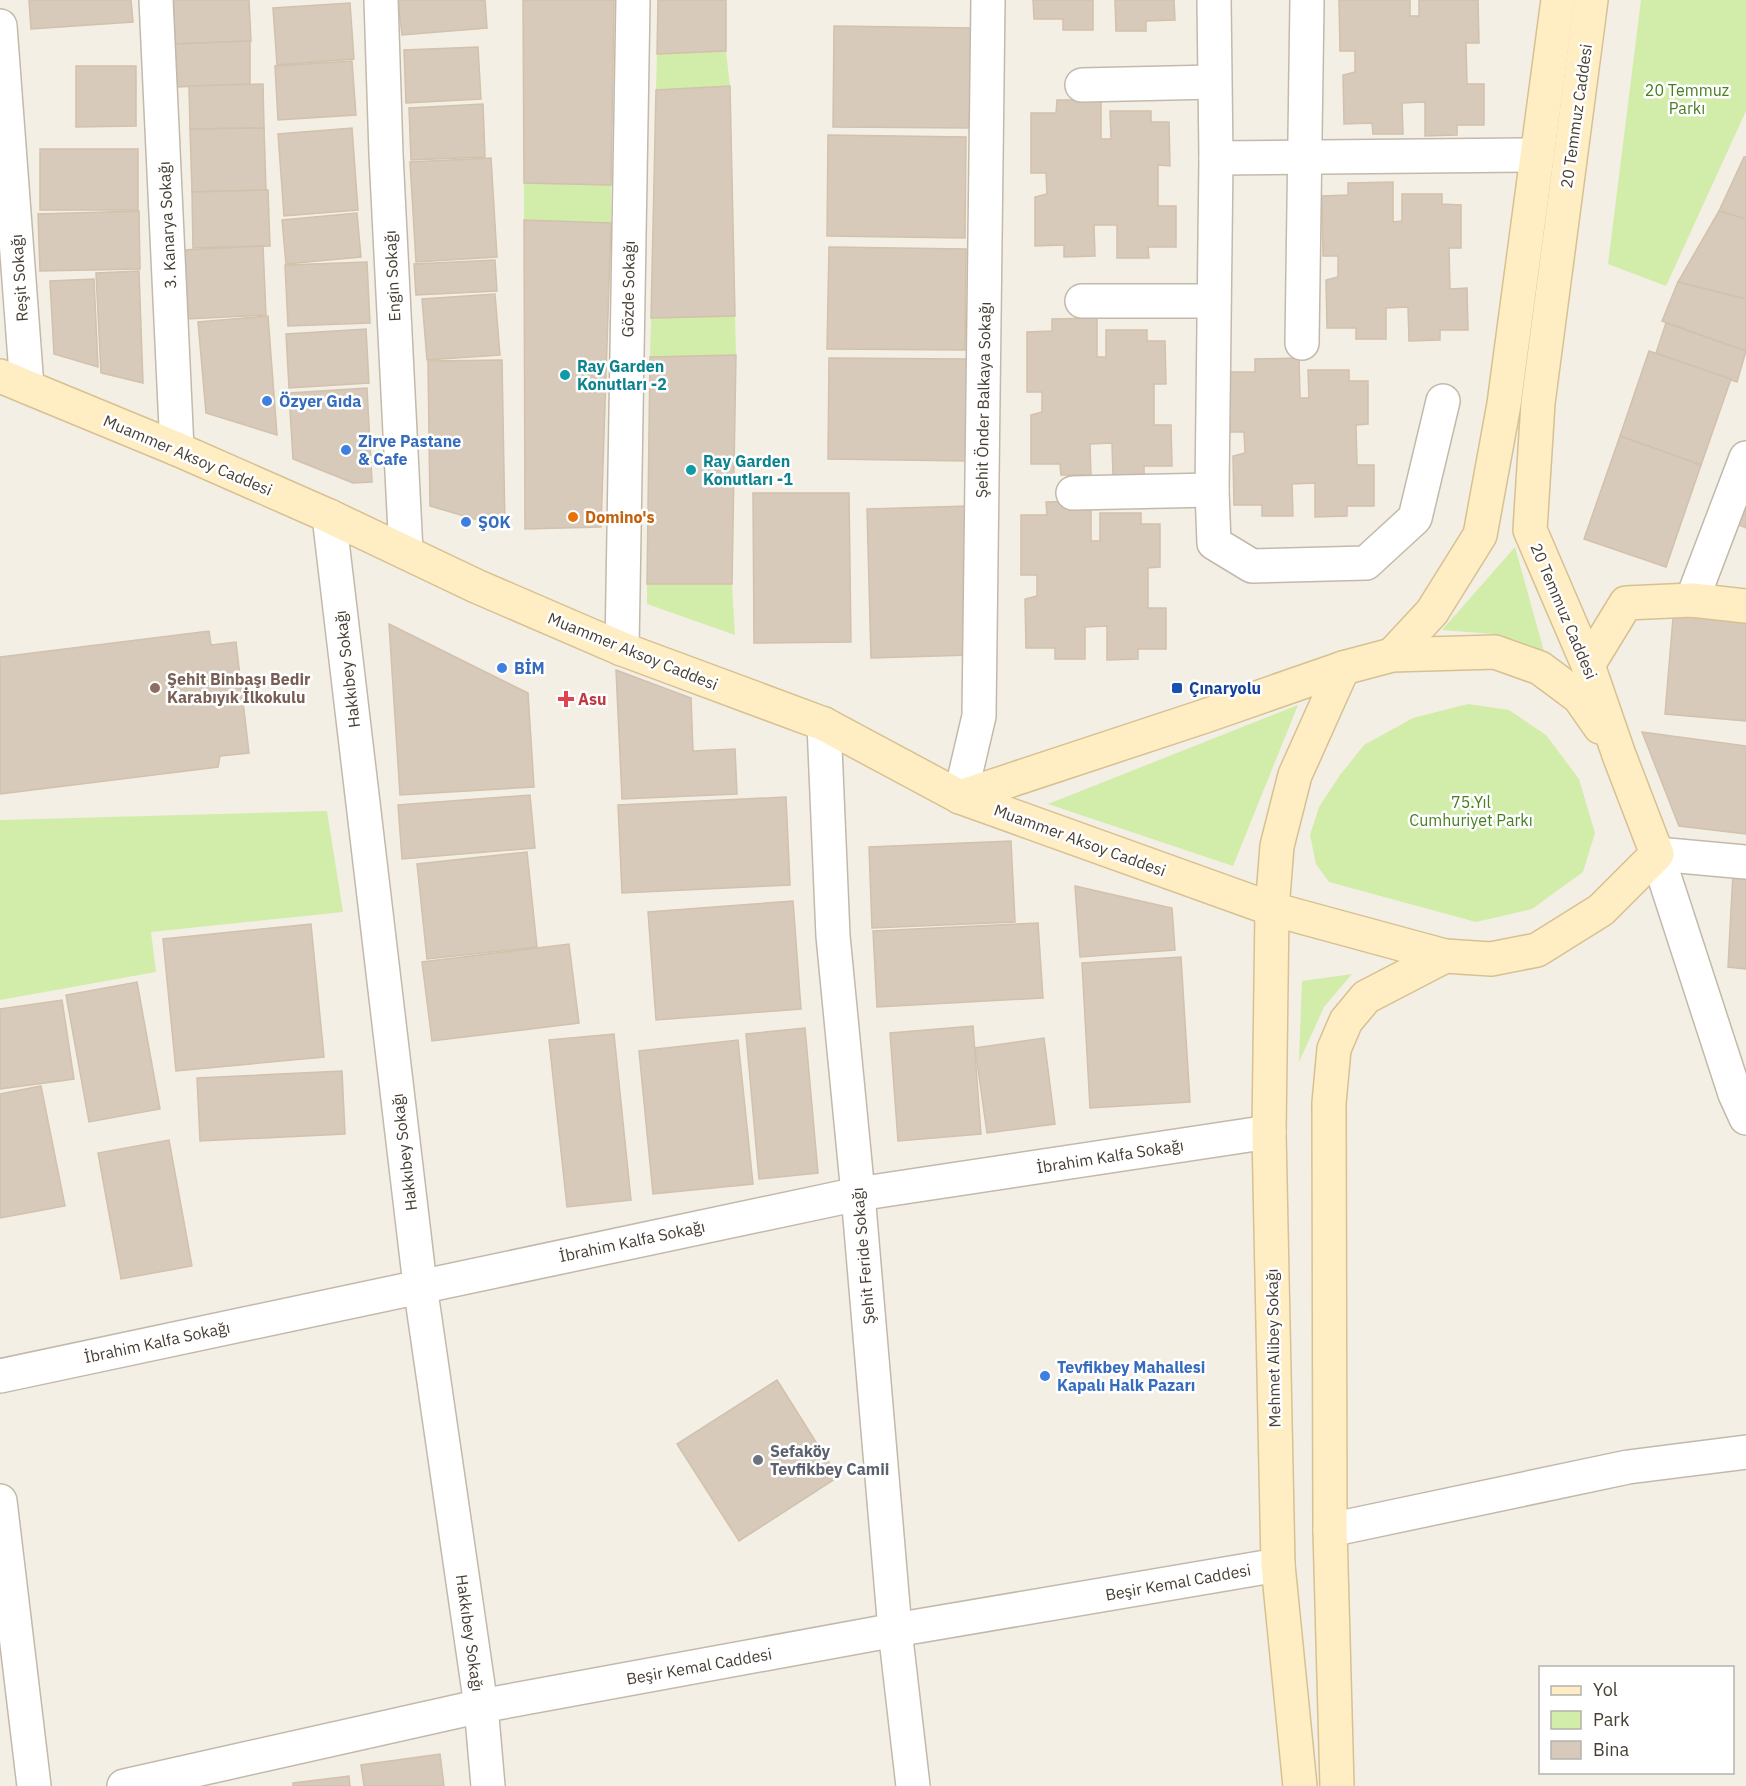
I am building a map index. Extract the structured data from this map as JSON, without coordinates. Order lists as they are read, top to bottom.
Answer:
{
  "streets": {
    "main road": ["20 Temmuz Caddesi", "Muammer Aksoy Caddesi", "Mehmet Alibey Sokağı"],
    "street": [
      "3. Kanarya Sokağı",
      "Engin Sokağı",
      "Reşit Sokağı",
      "Gözde Sokağı",
      "Şehit Önder Balkaya Sokağı",
      "Hakkıbey Sokağı",
      "İbrahim Kalfa Sokağı",
      "Şehit Feride Sokağı",
      "Beşir Kemal Caddesi"
    ]
  },
  "crossings": [
    ["20 Temmuz Caddesi", "Muammer Aksoy Caddesi"],
    ["3. Kanarya Sokağı", "Muammer Aksoy Caddesi"],
    ["Engin Sokağı", "Muammer Aksoy Caddesi"],
    ["Reşit Sokağı", "Muammer Aksoy Caddesi"],
    ["Gözde Sokağı", "Muammer Aksoy Caddesi"],
    ["Şehit Önder Balkaya Sokağı", "Muammer Aksoy Caddesi"],
    ["Muammer Aksoy Caddesi", "Hakkıbey Sokağı"],
    ["Muammer Aksoy Caddesi", "Şehit Feride Sokağı"],
    ["Muammer Aksoy Caddesi", "Mehmet Alibey Sokağı"],
    ["Hakkıbey Sokağı", "İbrahim Kalfa Sokağı"],
    ["Hakkıbey Sokağı", "Beşir Kemal Caddesi"],
    ["İbrahim Kalfa Sokağı", "Şehit Feride Sokağı"],
    ["İbrahim Kalfa Sokağı", "Mehmet Alibey Sokağı"],
    ["Şehit Feride Sokağı", "Beşir Kemal Caddesi"],
    ["Mehmet Alibey Sokağı", "Beşir Kemal Caddesi"]
  ],
  "parks": ["20 Temmuz Parkı", "75.Yıl Cumhuriyet Parkı"],
  "places": {
    "other": [
      "Ray Garden Konutları -2",
      "Özyer Gıda",
      "Zirve Pastane & Cafe",
      "Ray Garden Konutları -1",
      "Domino's",
      "ŞOK",
      "BİM",
      "Şehit Binbaşı Bedir Karabıyık İlkokulu",
      "Tevfikbey Mahallesi Kapalı Halk Pazarı",
      "Sefaköy Tevfikbey Camii"
    ],
    "transit": ["Çınaryolu"],
    "health": ["Asu"]
  },
  "legend": ["Yol", "Park", "Bina"]
}
